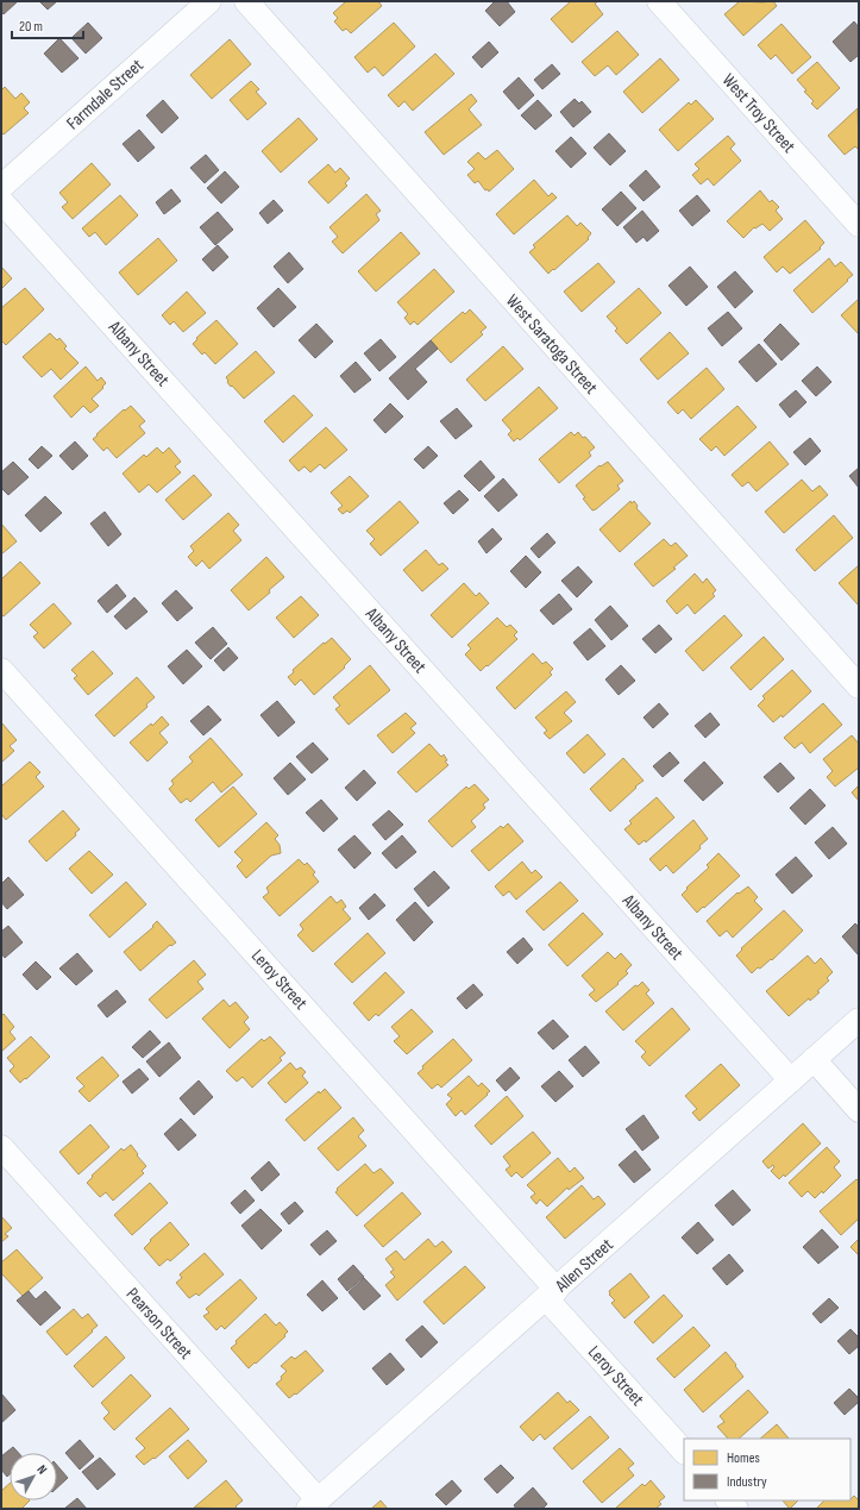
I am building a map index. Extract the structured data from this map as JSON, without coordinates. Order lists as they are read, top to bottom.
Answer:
{
  "streets": {
    "street": [
      "Farmdale Street",
      "West Troy Street",
      "West Saratoga Street",
      "Albany Street",
      "Leroy Street",
      "Allen Street",
      "Pearson Street"
    ]
  },
  "crossings": [
    ["Albany Street", "Allen Street"],
    ["Leroy Street", "Allen Street"],
    ["Allen Street", "Pearson Street"]
  ],
  "legend": ["Homes", "Industry"],
  "scale_bar": "20 m",
  "north": "top right"
}
